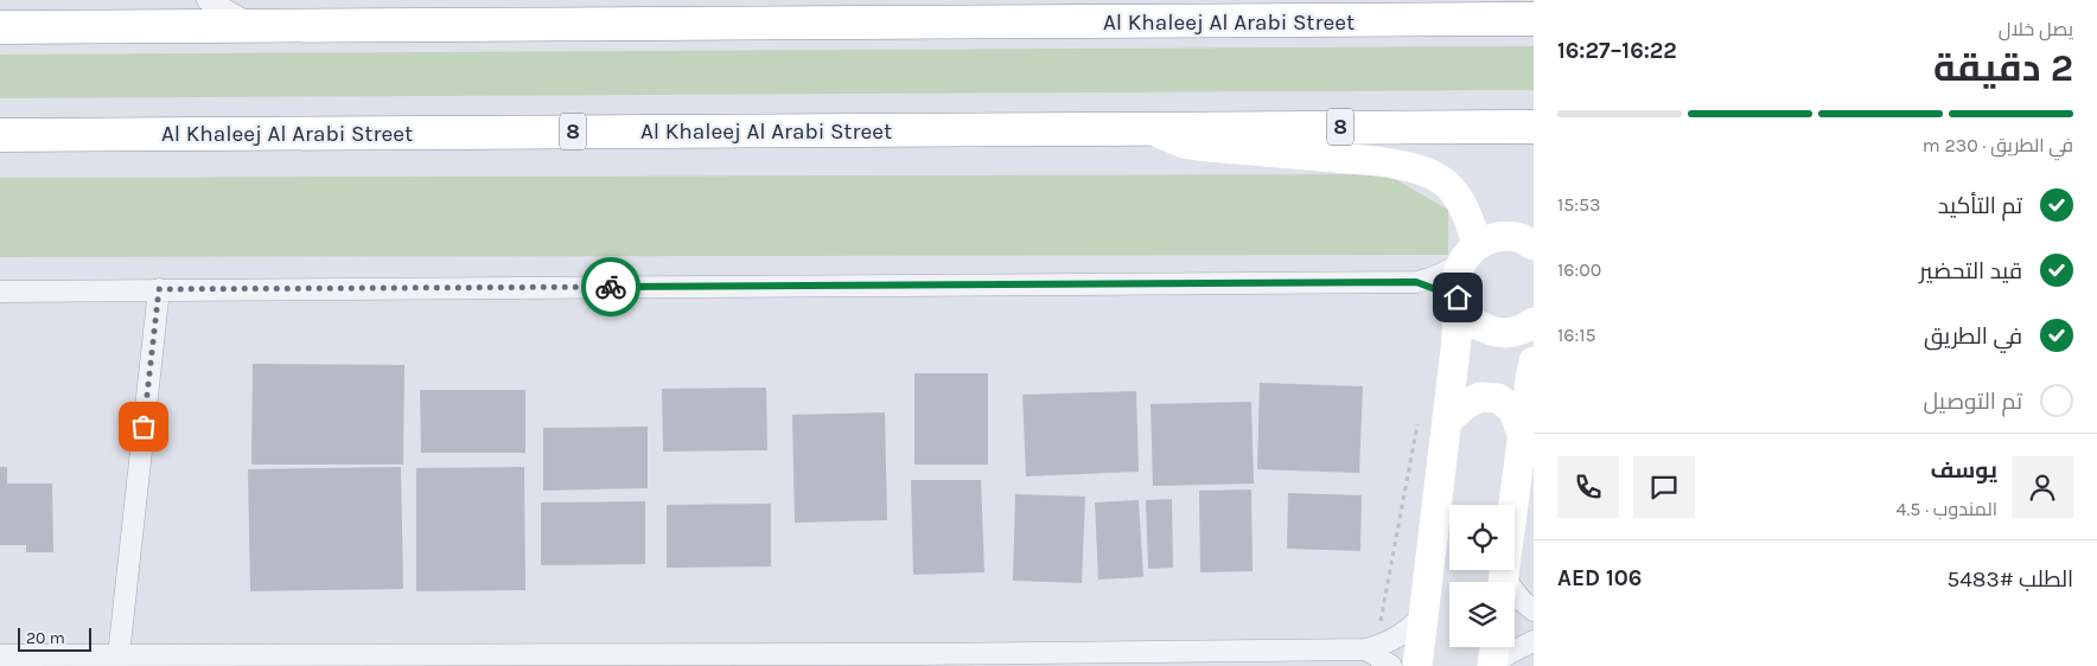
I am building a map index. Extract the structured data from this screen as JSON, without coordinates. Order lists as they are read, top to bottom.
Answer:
{
  "streets": {
    "highway": ["Al Khaleej Al Arabi Street", "8"]
  },
  "scale_bar": "20 m",
  "page": {
    "heading": ["2 دقيقة", "يصل خلال", "16:22–16:27"],
    "panel": [
      "يوسف",
      "المندوب · 4.5",
      "الطلب #5483",
      "AED 106"
    ],
    "bar": "في الطريق · 230 m",
    "list": [
      ["تم التأكيد", "15:53"],
      ["قيد التحضير", "16:00"],
      ["في الطريق", "16:15"],
      "تم التوصيل"
    ],
    "scale": "20 m"
  }
}
